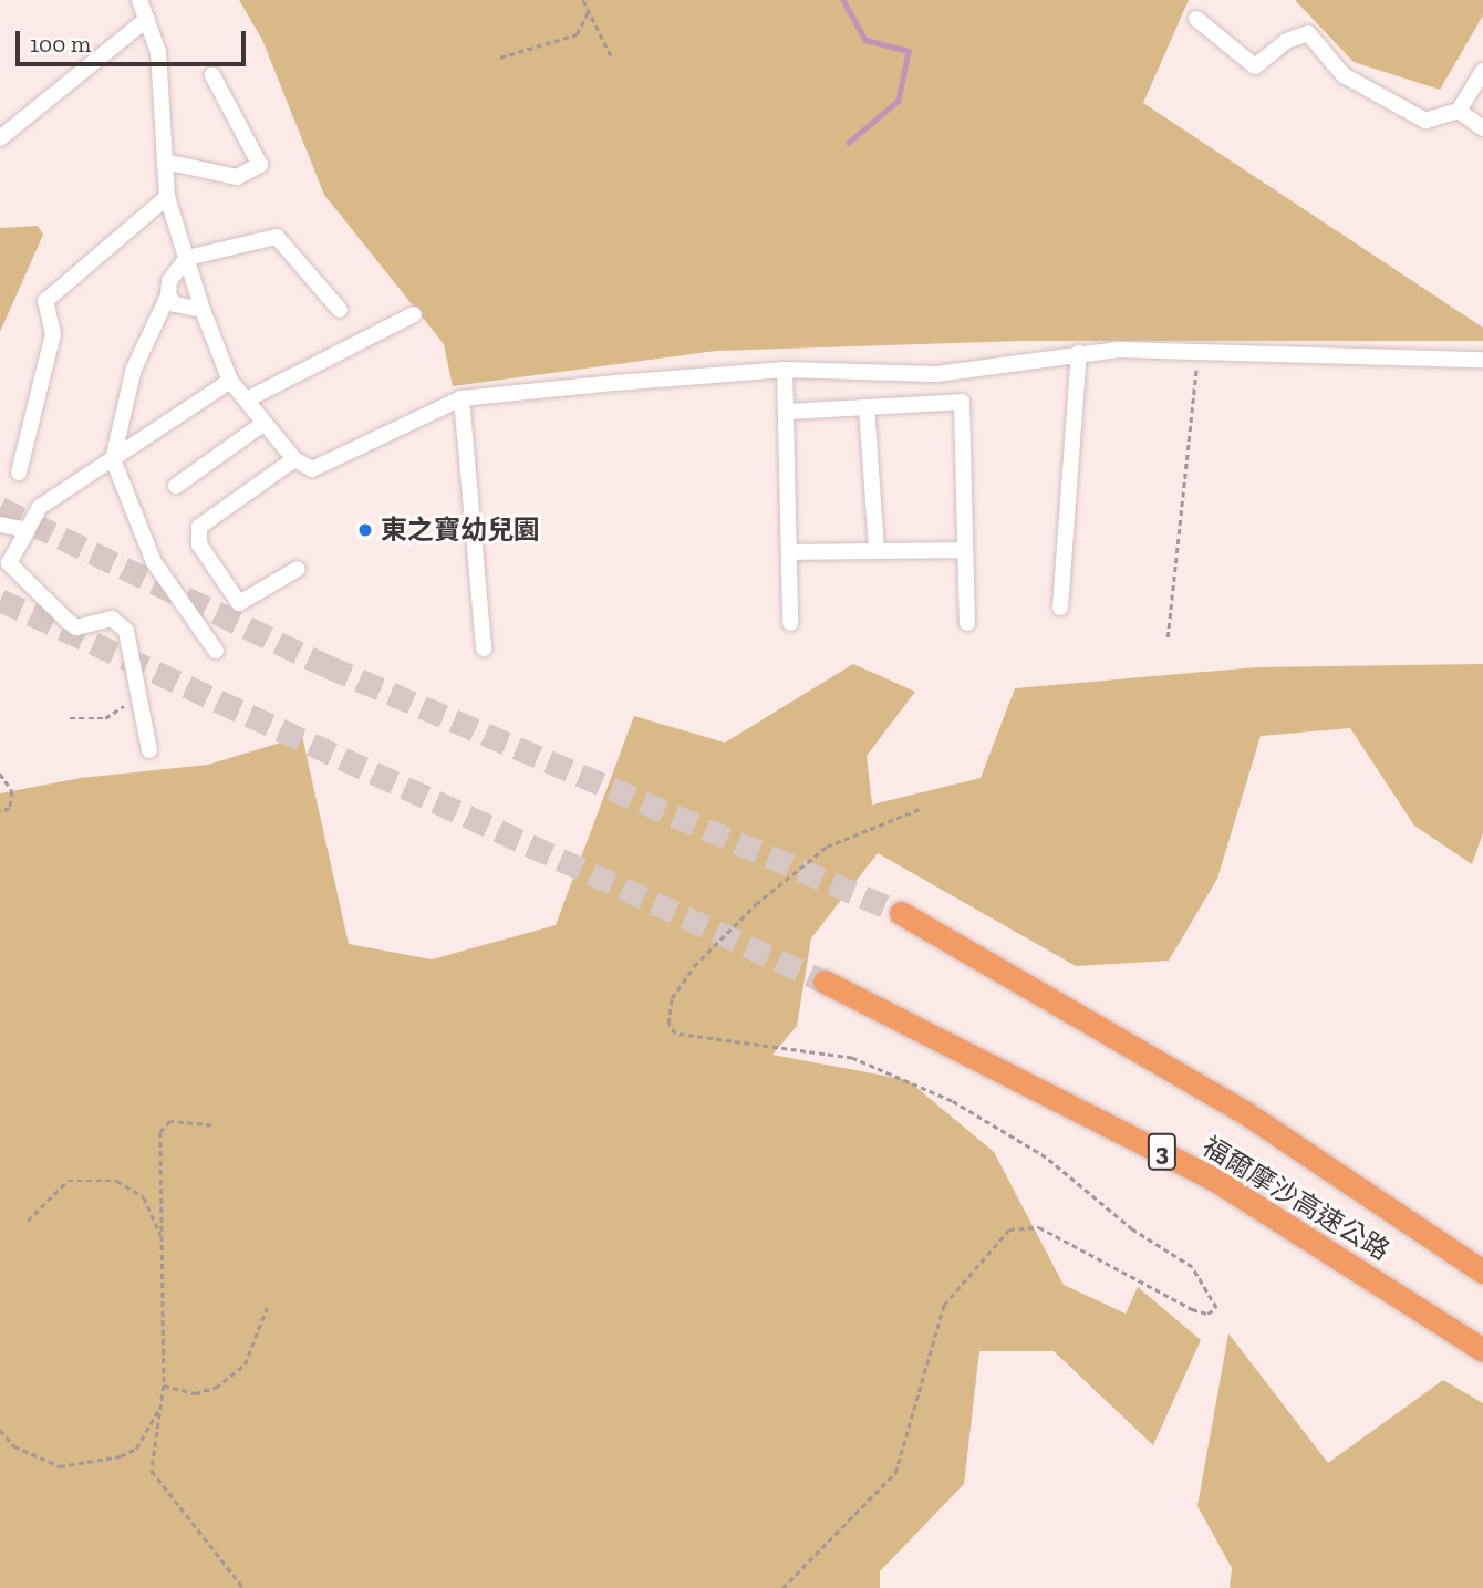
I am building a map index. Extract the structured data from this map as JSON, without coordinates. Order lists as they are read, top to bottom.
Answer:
{
  "streets": {
    "highway": ["3", "福爾摩沙高速公路"]
  },
  "places": ["東之寶幼兒園"],
  "scale_bar": "100 m"
}
